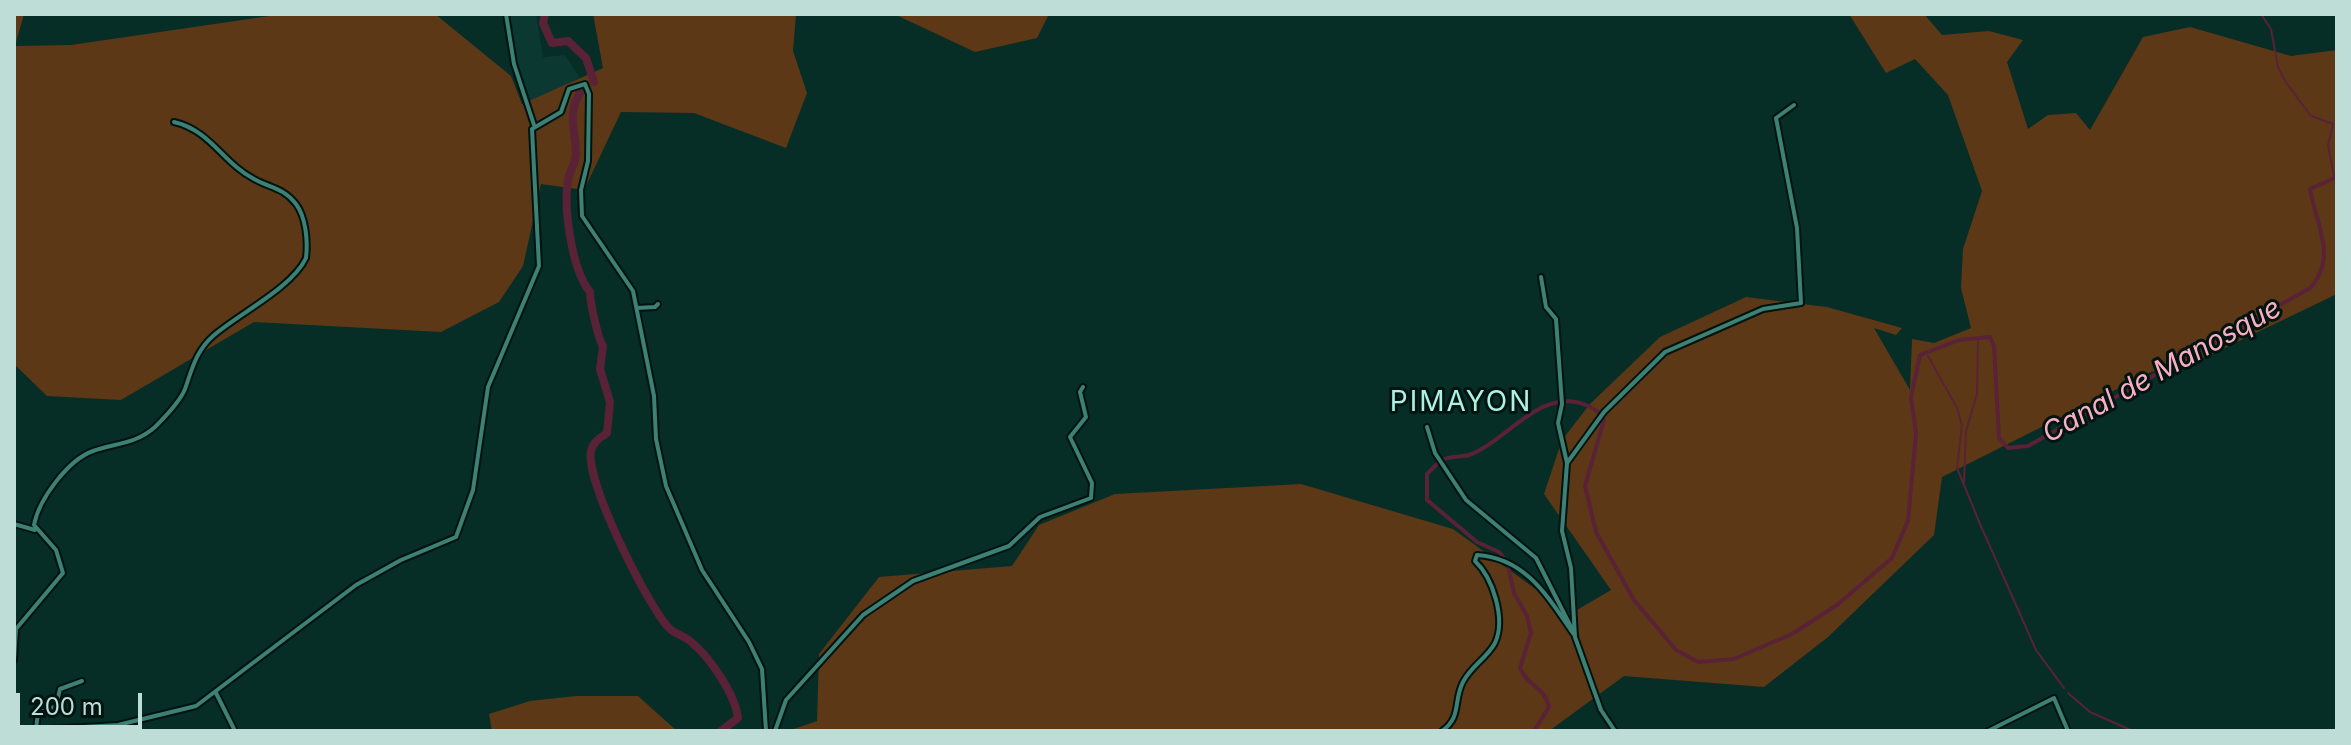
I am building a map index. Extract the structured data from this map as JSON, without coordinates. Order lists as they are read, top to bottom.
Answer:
{
  "districts": ["PIMAYON"],
  "water": ["Canal de Manosque"],
  "scale_bar": "200 m"
}
